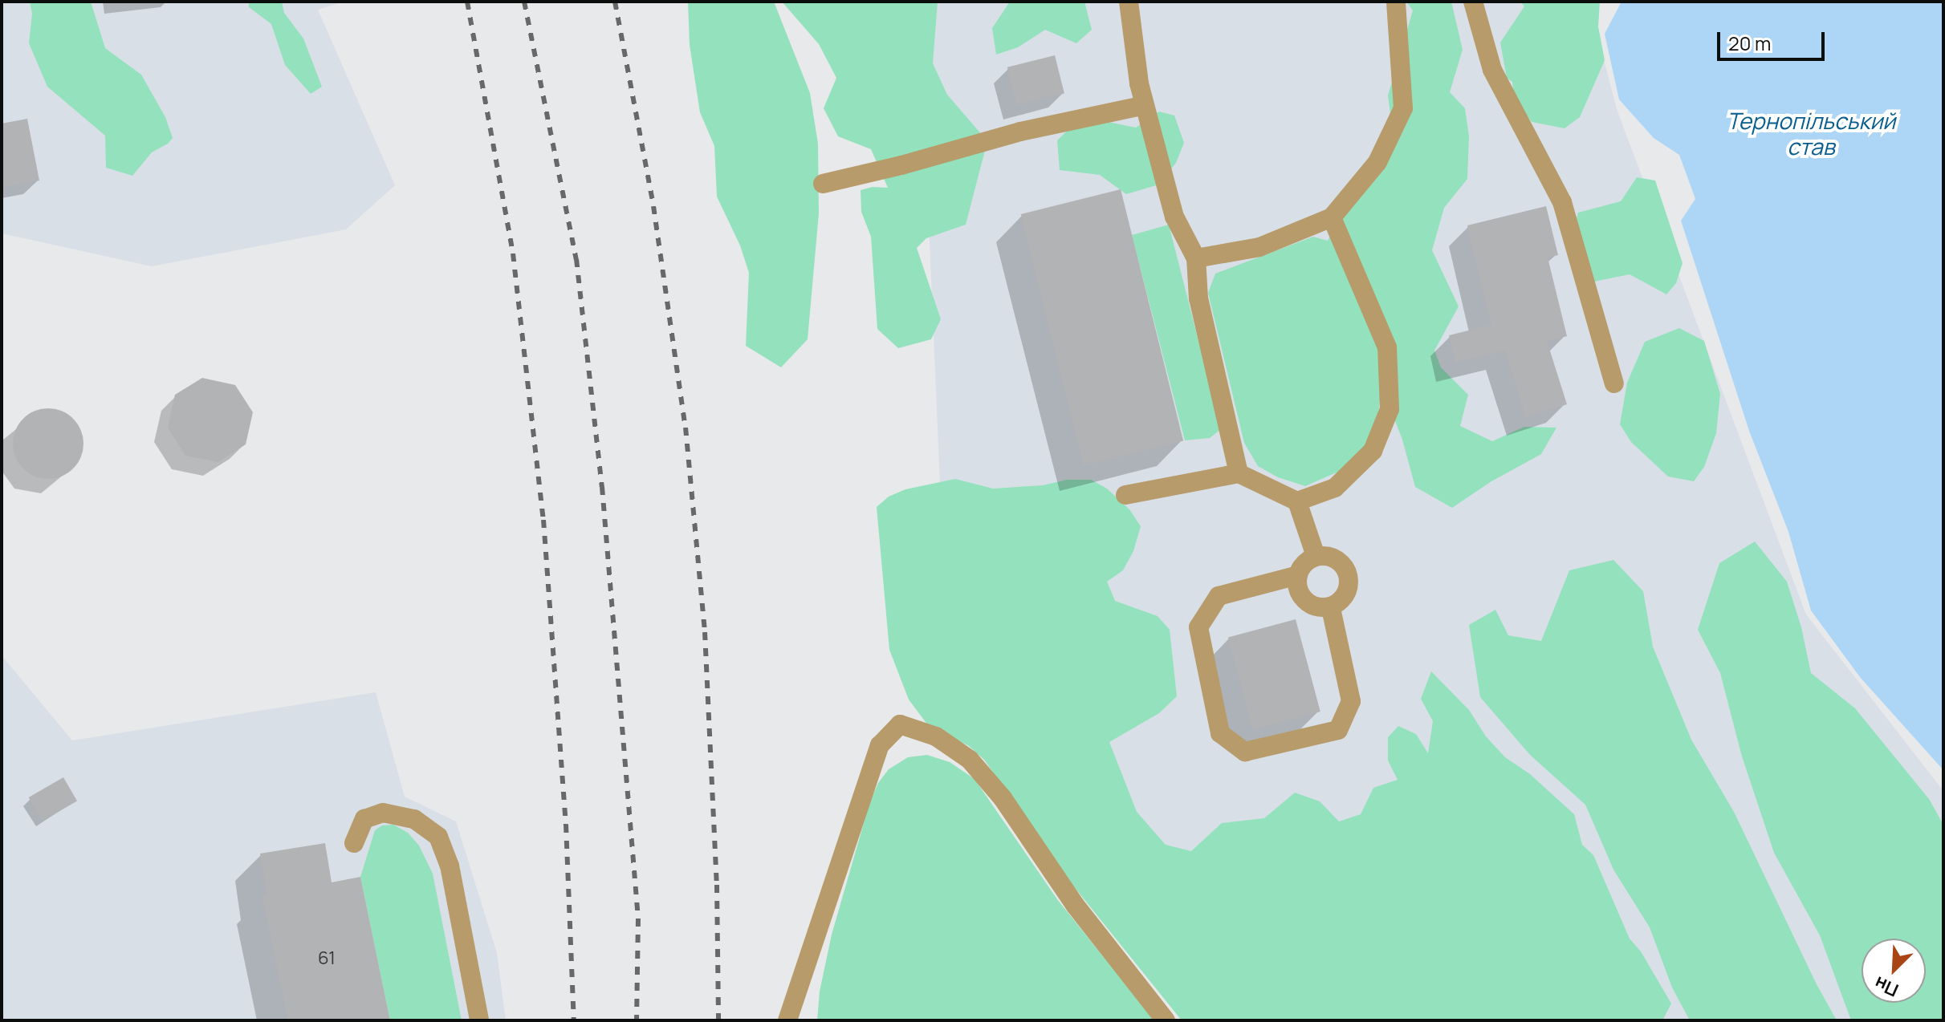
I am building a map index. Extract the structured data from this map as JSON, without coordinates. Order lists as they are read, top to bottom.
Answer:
{
  "water": ["Тернопільський став"],
  "house_numbers": ["61"],
  "scale_bar": "20 m",
  "north": "bottom left"
}
